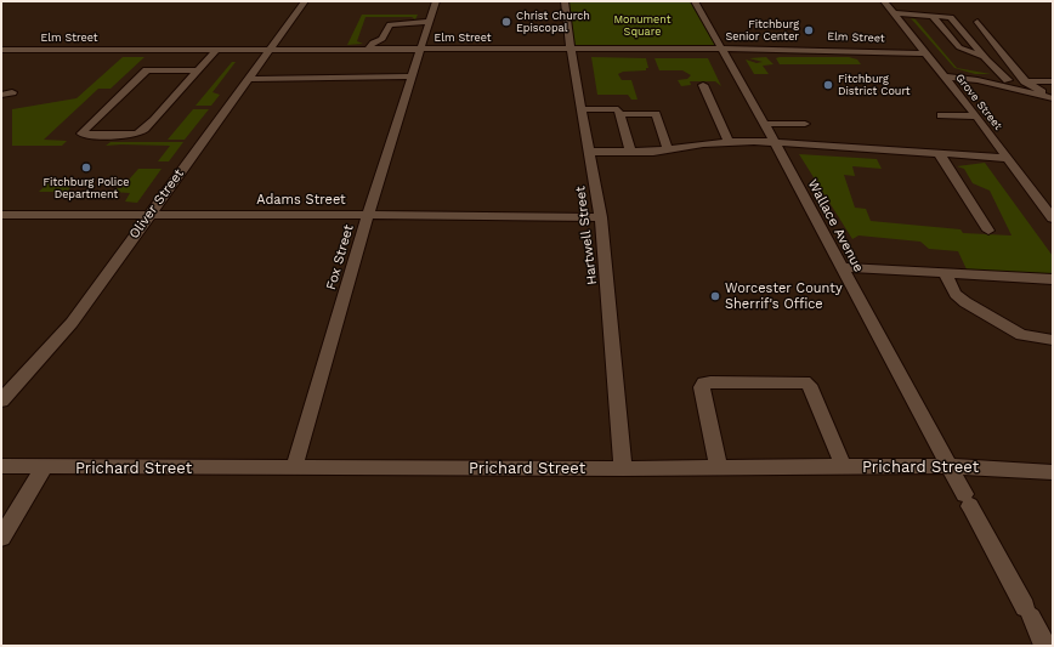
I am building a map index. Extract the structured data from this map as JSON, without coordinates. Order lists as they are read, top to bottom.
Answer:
{
  "streets": {
    "street": [
      "Elm Street",
      "Grove Street",
      "Adams Street",
      "Oliver Street",
      "Wallace Avenue",
      "Hartwell Street",
      "Fox Street",
      "Prichard Street"
    ]
  },
  "crossings": [
    ["Elm Street", "Grove Street"],
    ["Elm Street", "Oliver Street"],
    ["Elm Street", "Wallace Avenue"],
    ["Elm Street", "Hartwell Street"],
    ["Elm Street", "Fox Street"],
    ["Adams Street", "Oliver Street"],
    ["Adams Street", "Hartwell Street"],
    ["Adams Street", "Fox Street"],
    ["Wallace Avenue", "Prichard Street"],
    ["Hartwell Street", "Prichard Street"],
    ["Fox Street", "Prichard Street"]
  ],
  "parks": ["Monument Square"],
  "places": [
    "Christ Church Episcopal",
    "Fitchburg Senior Center",
    "Fitchburg District Court",
    "Fitchburg Police Department",
    "Worcester County Sherrif's Office"
  ]
}
